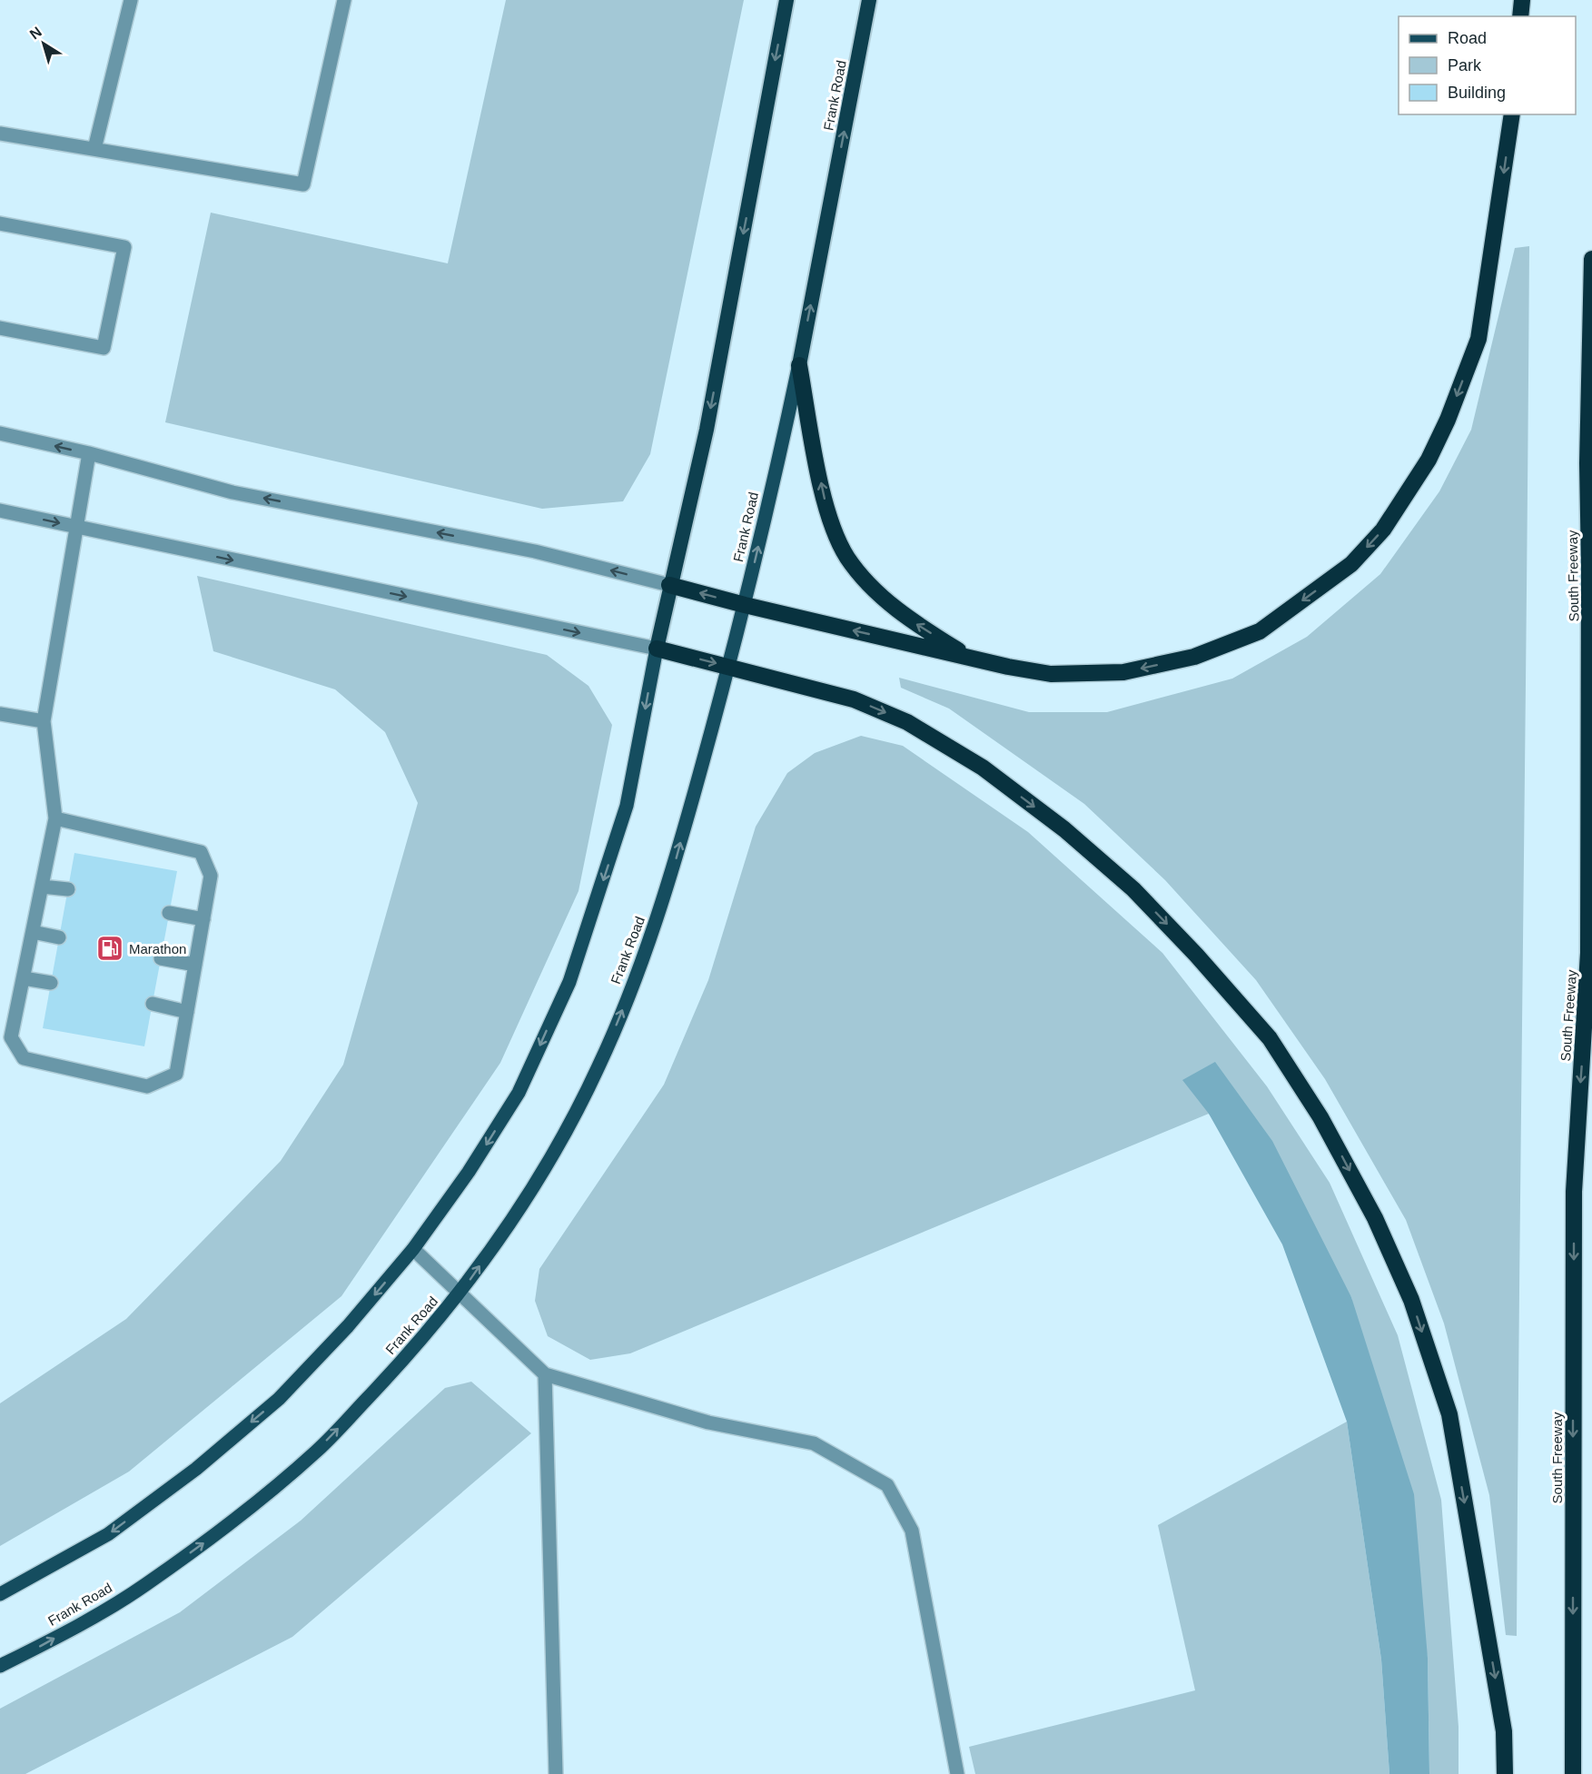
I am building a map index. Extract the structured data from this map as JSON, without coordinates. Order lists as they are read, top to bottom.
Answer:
{
  "streets": {
    "highway": ["Frank Road", "South Freeway"]
  },
  "one_way": ["South Freeway"],
  "places": {
    "fuel station": ["Marathon"]
  },
  "legend": ["Road", "Park", "Building"],
  "north": "top left"
}
